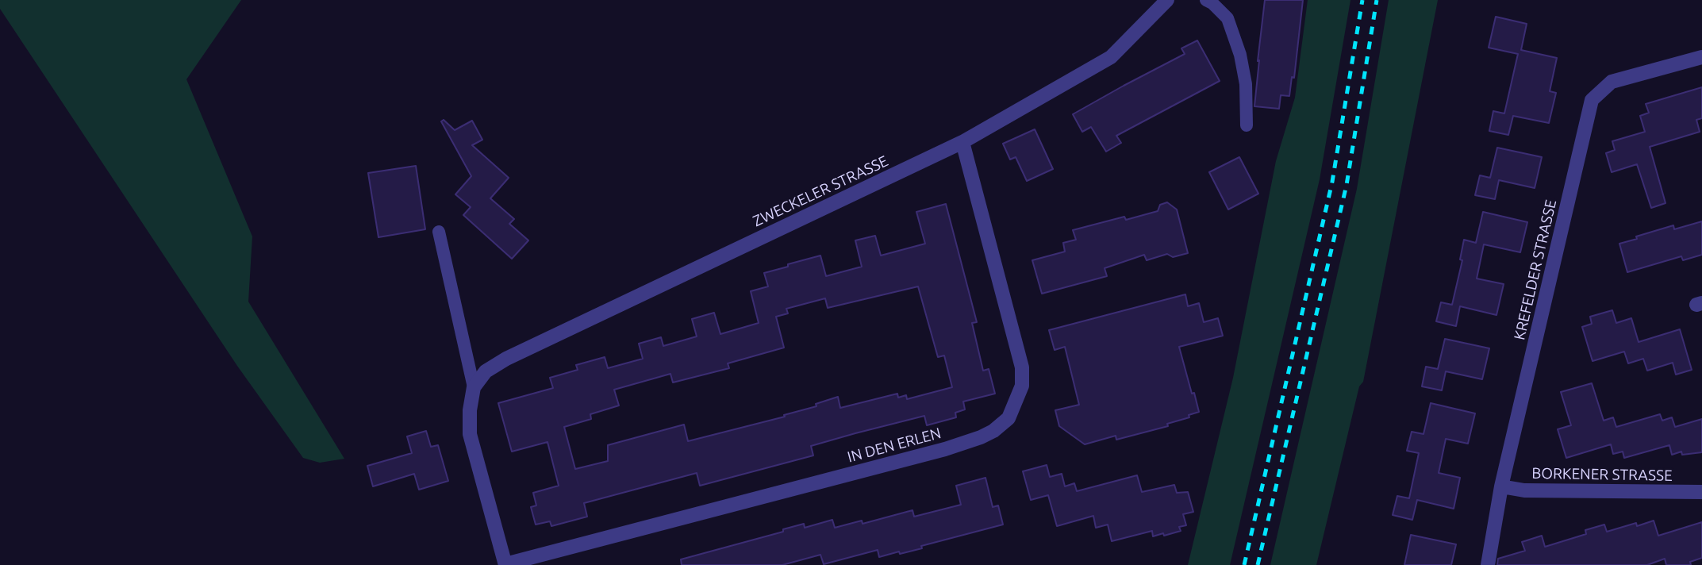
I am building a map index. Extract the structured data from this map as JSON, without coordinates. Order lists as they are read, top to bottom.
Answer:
{
  "streets": {
    "street": [
      "ZWECKELER STRASSE",
      "KREFELDER STRASSE",
      "IN DEN ERLEN",
      "BORKENER STRASSE"
    ]
  },
  "crossings": [
    ["ZWECKELER STRASSE", "IN DEN ERLEN"],
    ["KREFELDER STRASSE", "BORKENER STRASSE"]
  ]
}
